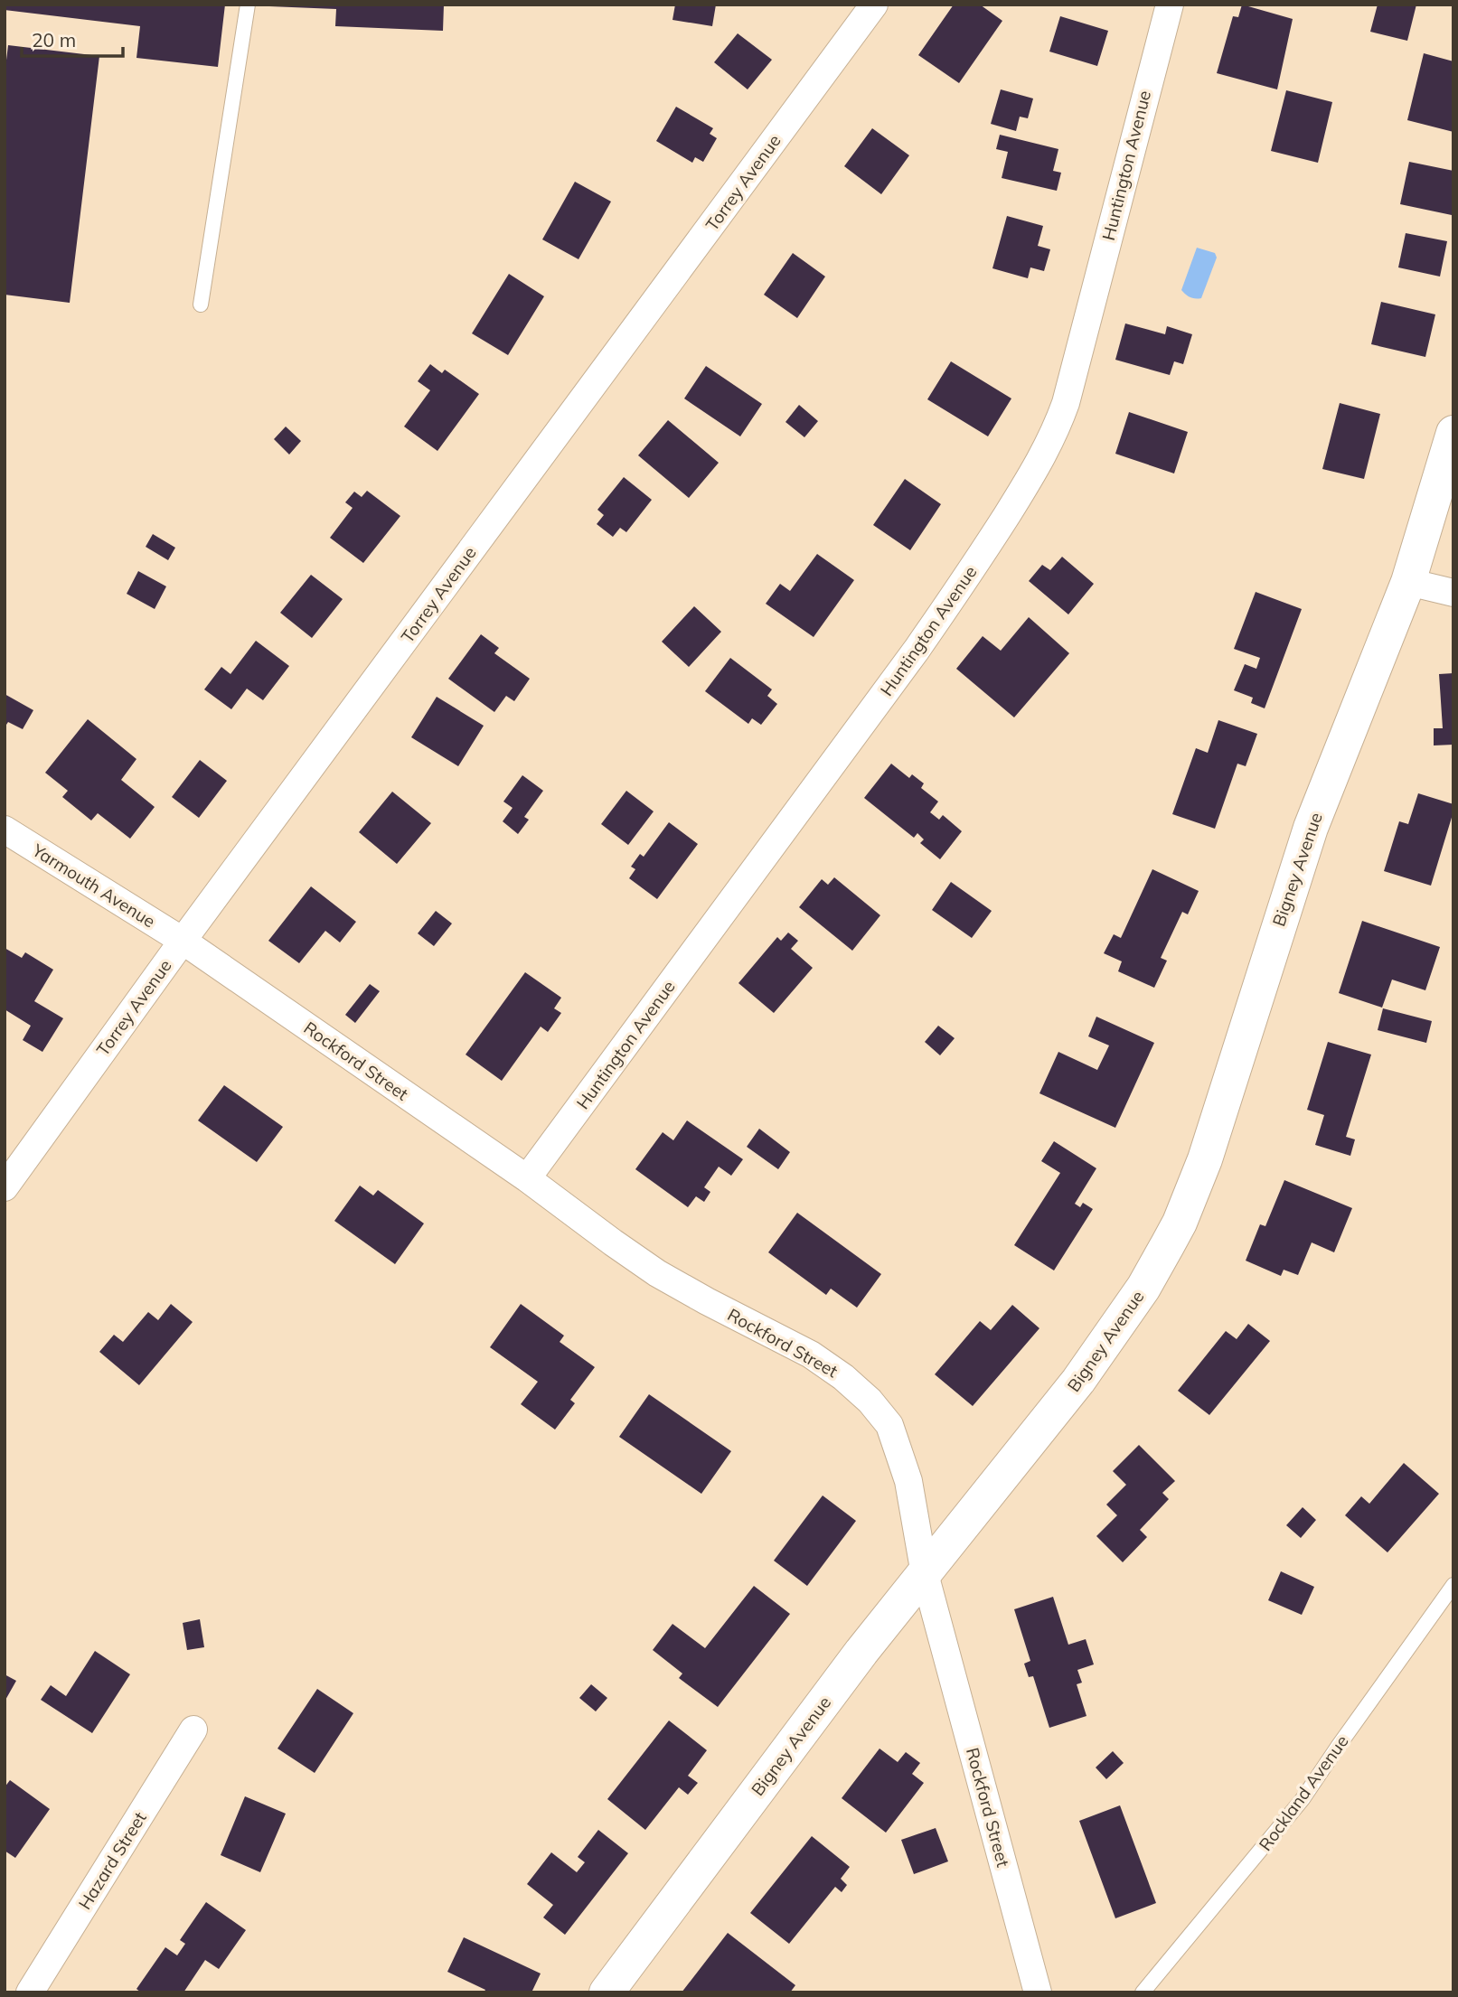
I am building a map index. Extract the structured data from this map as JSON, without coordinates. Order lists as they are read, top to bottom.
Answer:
{
  "streets": {
    "street": [
      "Huntington Avenue",
      "Torrey Avenue",
      "Bigney Avenue",
      "Yarmouth Avenue",
      "Rockford Street",
      "Hazard Street"
    ],
    "lane": ["Rockland Avenue"]
  },
  "crossings": [
    ["Huntington Avenue", "Rockford Street"],
    ["Torrey Avenue", "Yarmouth Avenue"],
    ["Torrey Avenue", "Rockford Street"],
    ["Bigney Avenue", "Rockford Street"],
    ["Yarmouth Avenue", "Rockford Street"]
  ],
  "scale_bar": "20 m"
}
